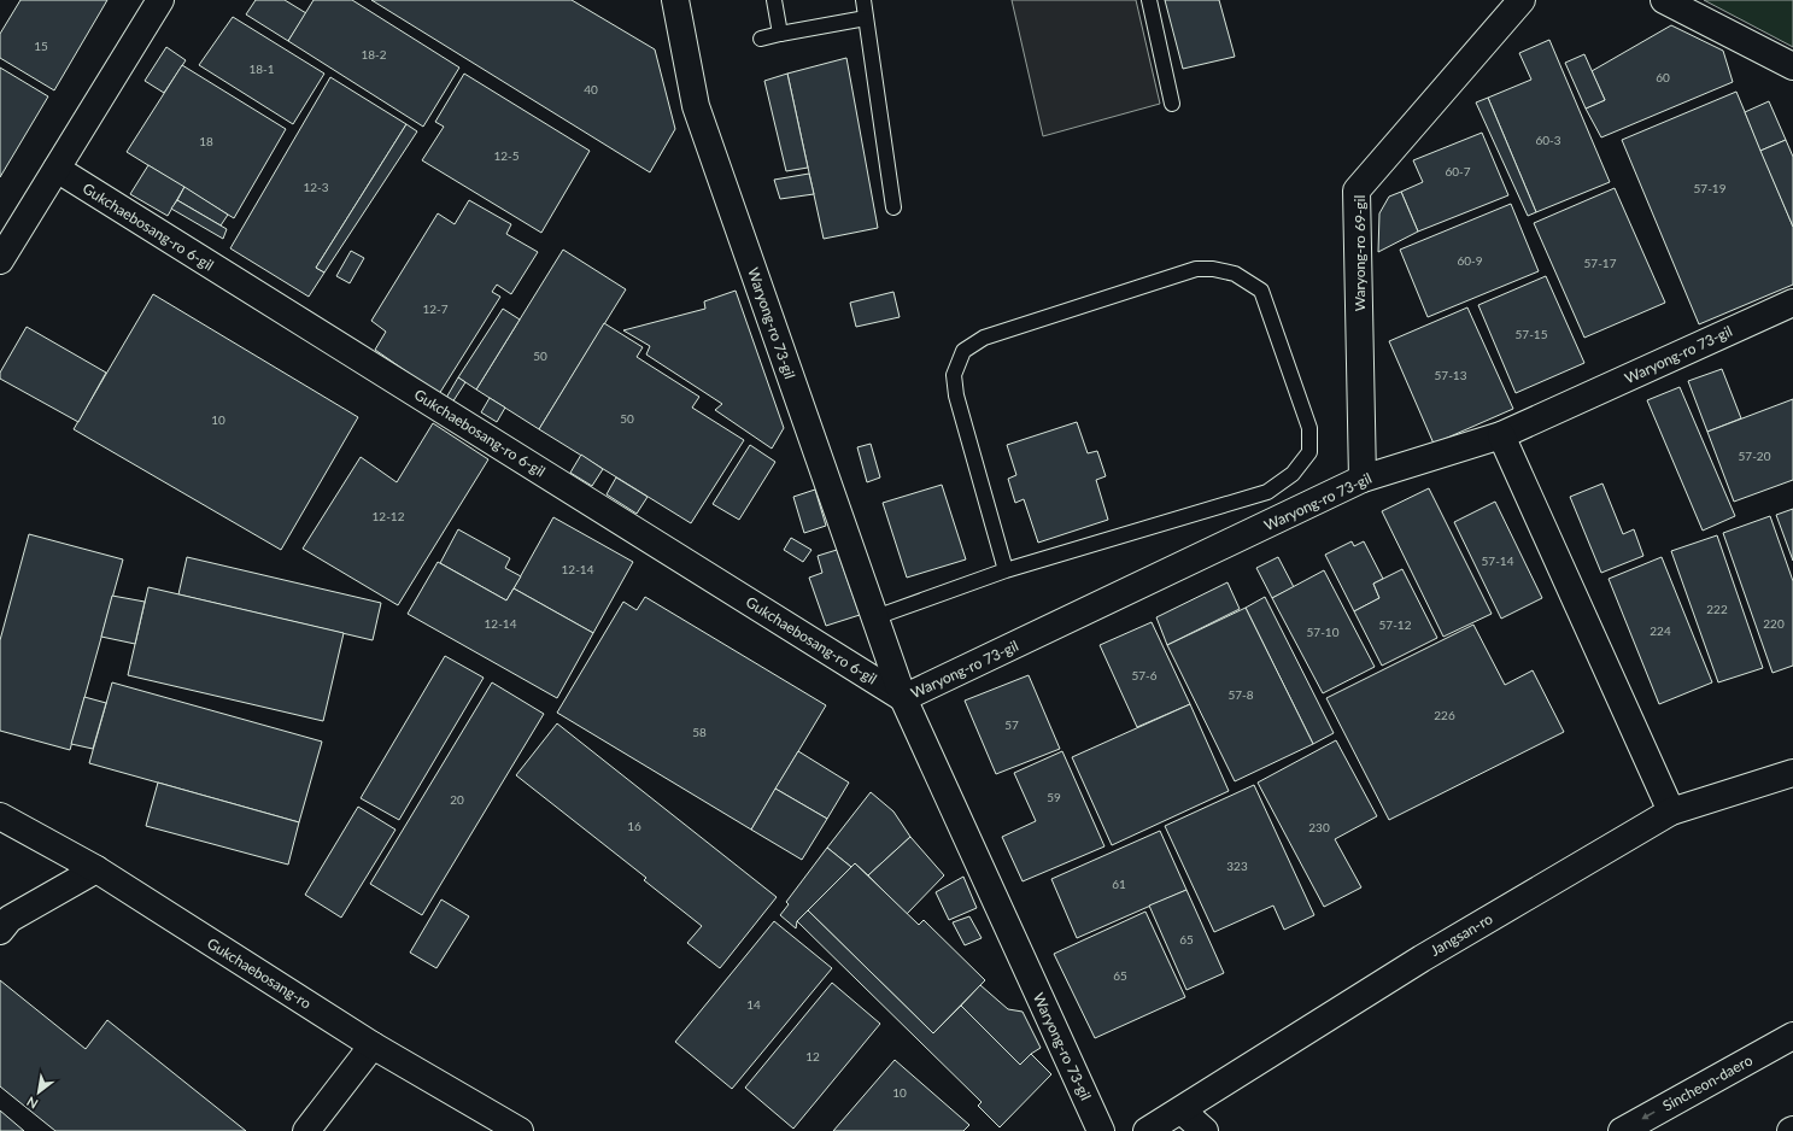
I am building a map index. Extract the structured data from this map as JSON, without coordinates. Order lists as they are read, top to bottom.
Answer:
{
  "streets": {
    "main road": [
      "Gukchaebosang-ro 6-gil",
      "Waryong-ro 69-gil",
      "Waryong-ro 73-gil",
      "Jangsan-ro",
      "Gukchaebosang-ro",
      "Sincheon-daero"
    ]
  },
  "crossings": [
    ["Gukchaebosang-ro 6-gil", "Waryong-ro 73-gil"],
    ["Waryong-ro 69-gil", "Waryong-ro 73-gil"]
  ],
  "one_way": ["Sincheon-daero"],
  "house_numbers": [
    "15",
    "18-2",
    "18-1",
    "60",
    "40",
    "60-3",
    "18",
    "12-5",
    "60-7",
    "12-3",
    "57-19",
    "60-9",
    "57-17",
    "12-7",
    "57-15",
    "50",
    "57-13",
    "50",
    "10",
    "57-20",
    "12-12",
    "57-14",
    "12-14",
    "222",
    "12-14",
    "220",
    "57-12",
    "224",
    "57-10",
    "57-6",
    "57-8",
    "226",
    "57",
    "58",
    "59",
    "20",
    "16",
    "230",
    "323",
    "61",
    "65",
    "65",
    "14",
    "12",
    "10"
  ],
  "north": "bottom left"
}
